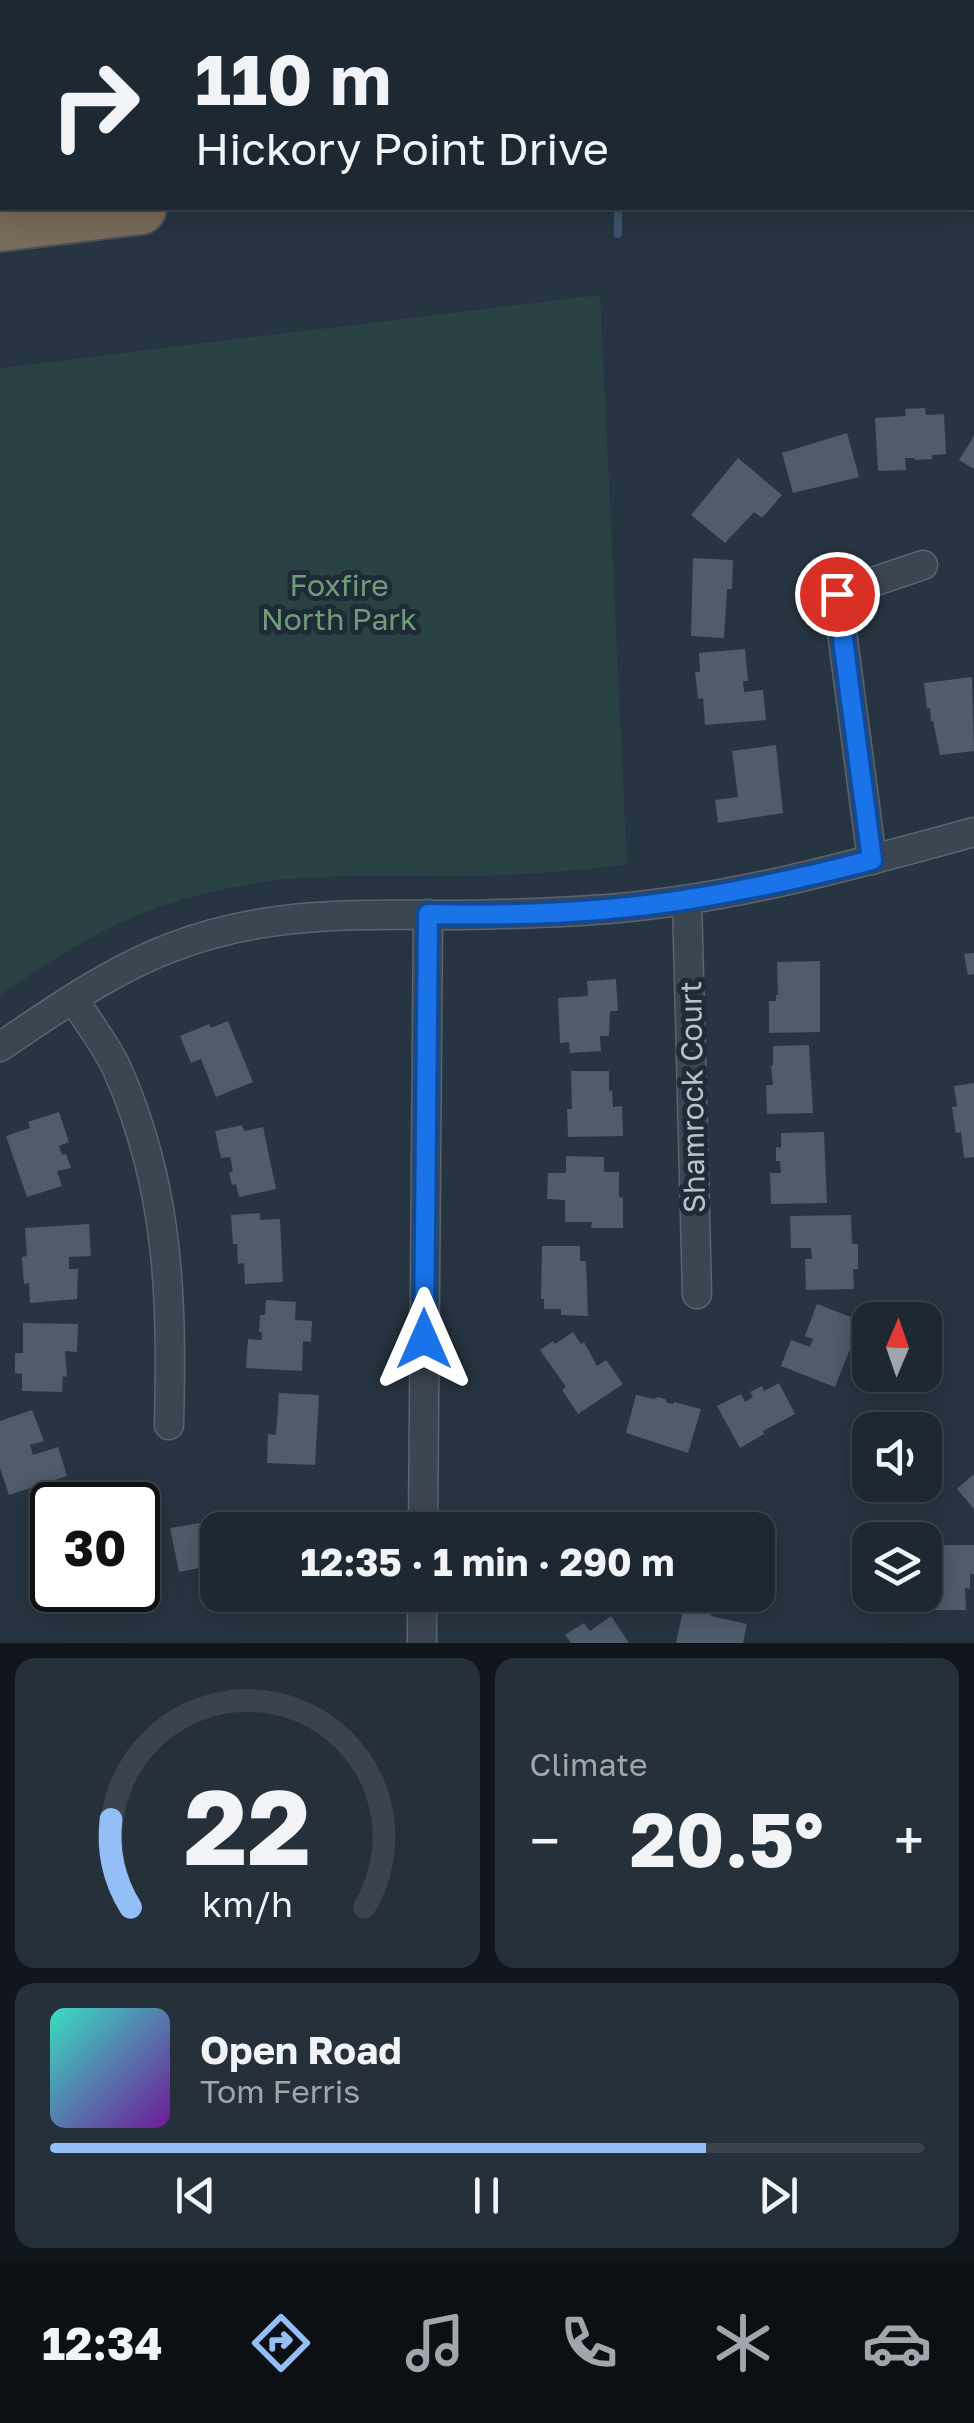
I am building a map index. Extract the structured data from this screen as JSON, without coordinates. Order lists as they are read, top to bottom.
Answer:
{
  "streets": {
    "street": ["Shamrock Court"]
  },
  "parks": ["Foxfire North Park"],
  "north": "top",
  "page": {
    "turn": ["110 m", "Hickory Point Drive"],
    "limit": "30",
    "trip": "12:35 · 1 min · 290 m",
    "tile": "Climate",
    "heat": ["−", "20.5°", "+"],
    "song": ["Open Road", "Tom Ferris"],
    "tabs": "12:34",
    "gauge": ["22", "km/h"]
  }
}
